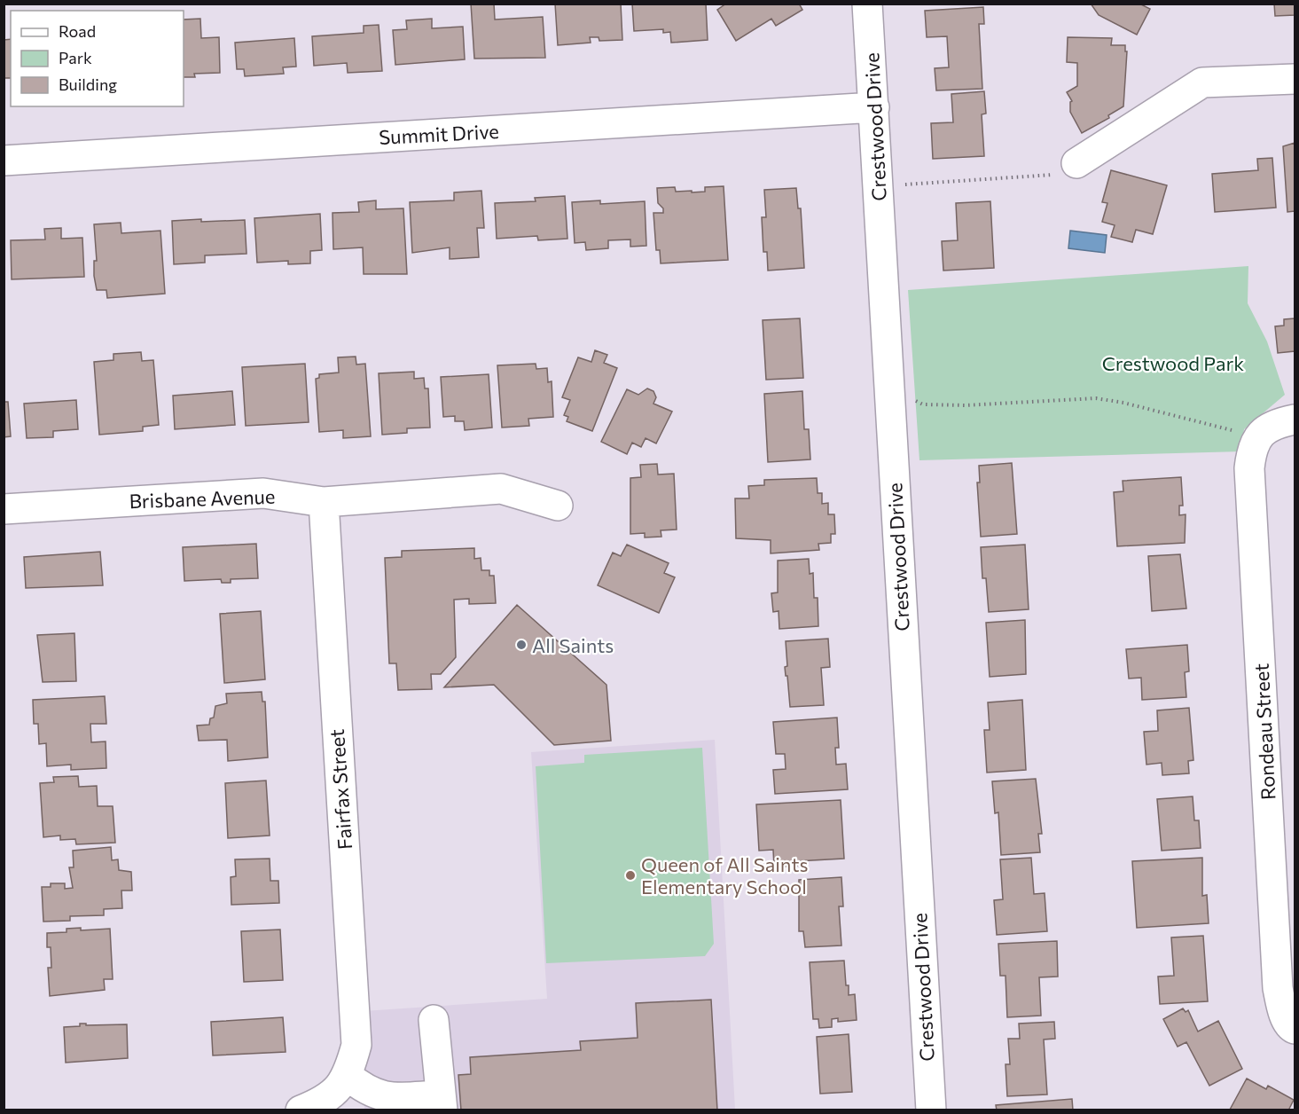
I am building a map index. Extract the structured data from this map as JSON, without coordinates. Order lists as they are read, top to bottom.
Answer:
{
  "streets": {
    "street": [
      "Crestwood Drive",
      "Summit Drive",
      "Brisbane Avenue",
      "Rondeau Street",
      "Fairfax Street"
    ]
  },
  "crossings": [
    ["Crestwood Drive", "Summit Drive"],
    ["Brisbane Avenue", "Fairfax Street"]
  ],
  "parks": ["Crestwood Park"],
  "places": ["All Saints", "Queen of All Saints Elementary School"],
  "legend": ["Road", "Park", "Building"]
}
